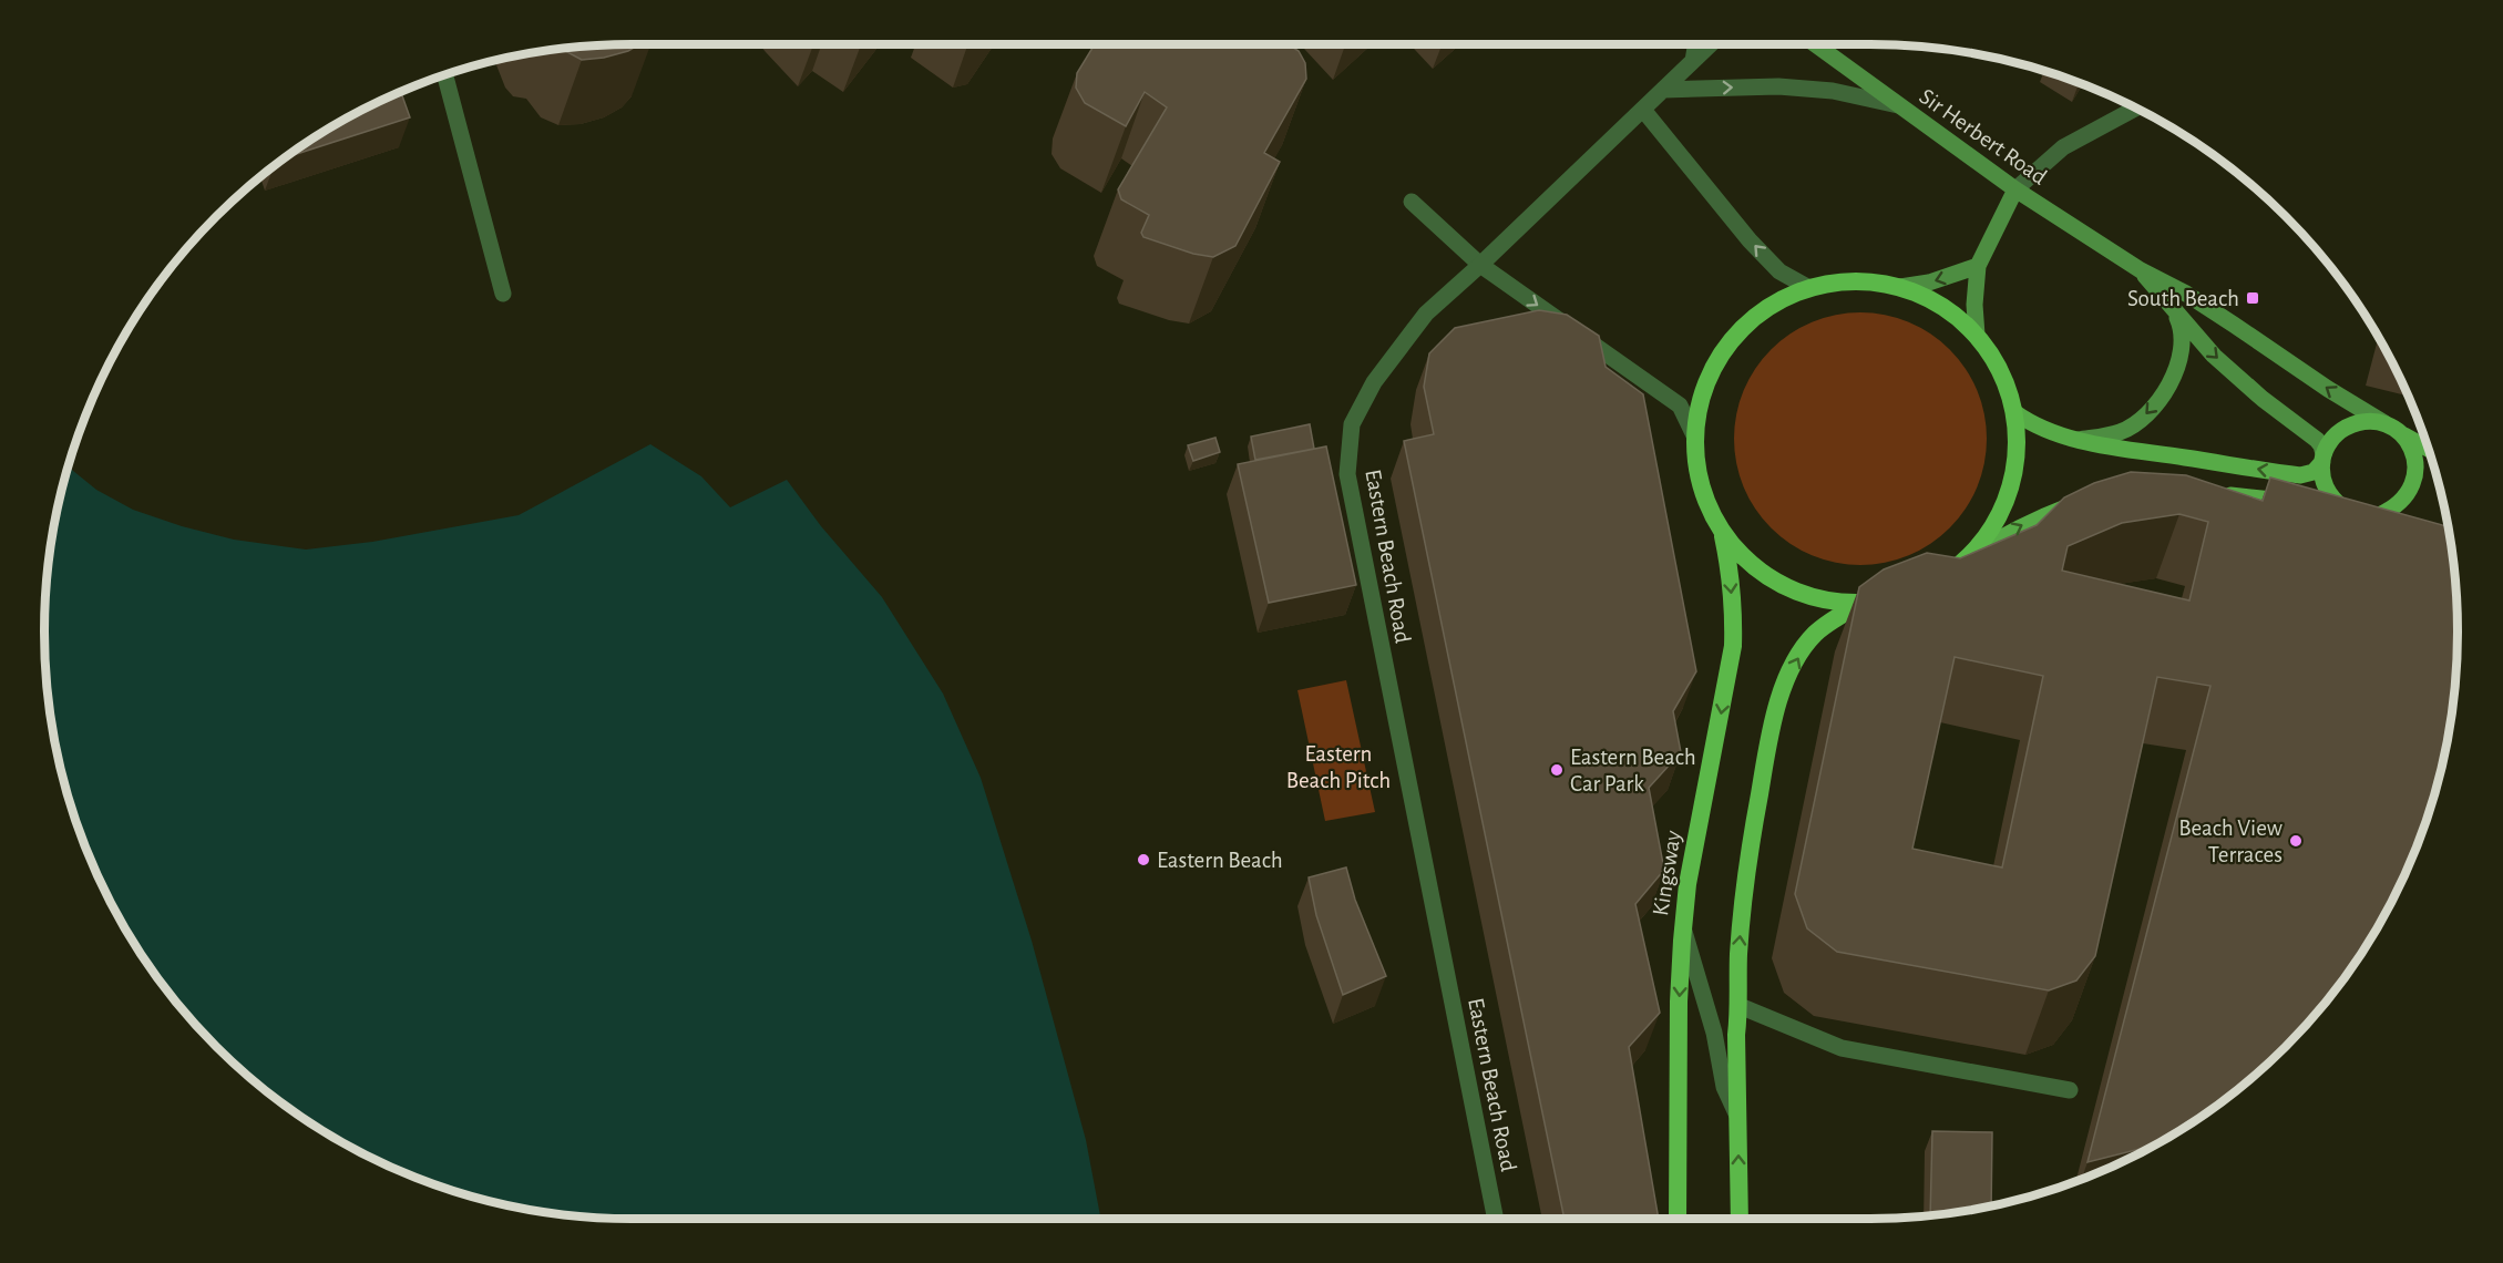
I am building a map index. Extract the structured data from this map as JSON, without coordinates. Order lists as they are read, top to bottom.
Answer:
{
  "streets": {
    "highway": ["Kingsway"],
    "main road": ["Sir Herbert Road"],
    "street": ["Eastern Beach Road"]
  },
  "parks": ["Eastern Beach Pitch"],
  "places": {
    "transit": ["South Beach"],
    "other": ["Eastern Beach Car Park", "Beach View Terraces", "Eastern Beach"]
  }
}
